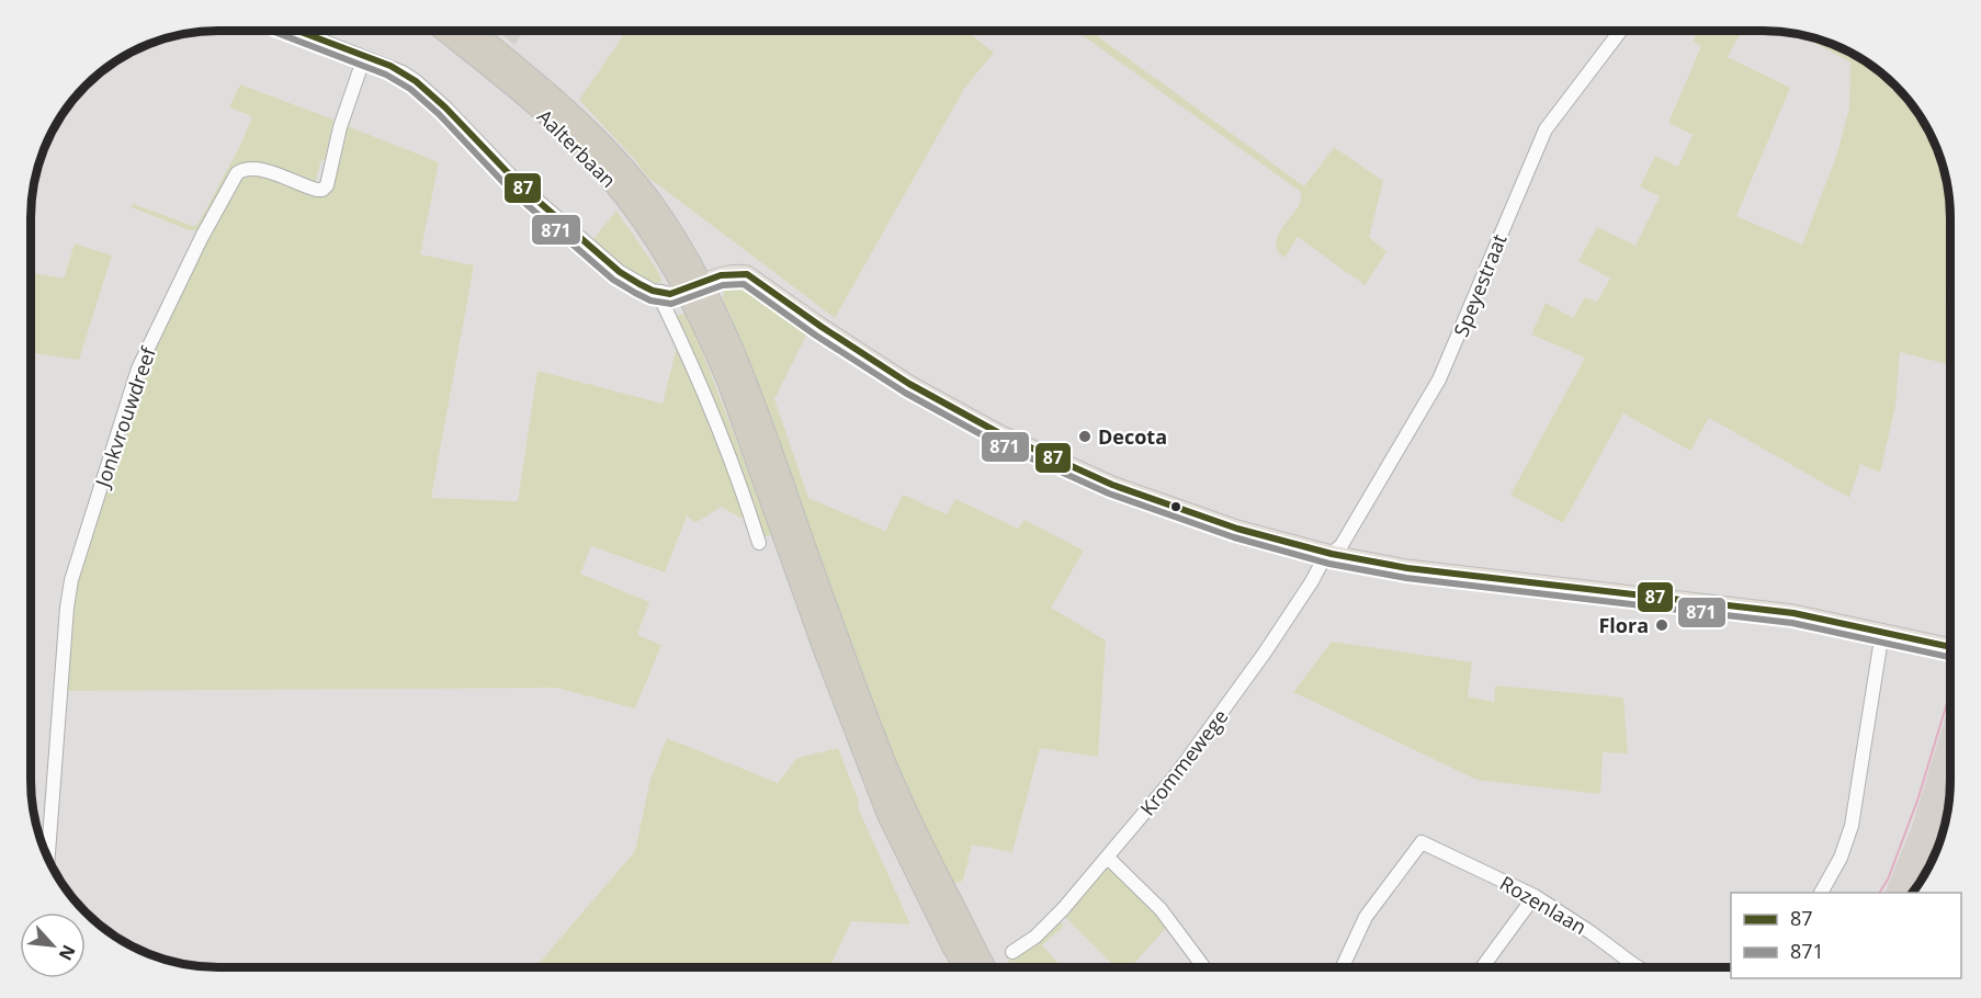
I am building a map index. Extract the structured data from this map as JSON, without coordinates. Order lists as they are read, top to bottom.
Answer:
{
  "streets": {
    "highway": ["Aalterbaan"],
    "street": [
      "Speyestraat",
      "Jonkvrouwdreef",
      "Krommewege",
      "Rozenlaan"
    ]
  },
  "crossings": [
    ["Speyestraat", "Krommewege"]
  ],
  "places": ["Decota", "Flora"],
  "lines": ["transit line 87", "transit line 871"],
  "legend": ["87", "871"],
  "north": "bottom right"
}
